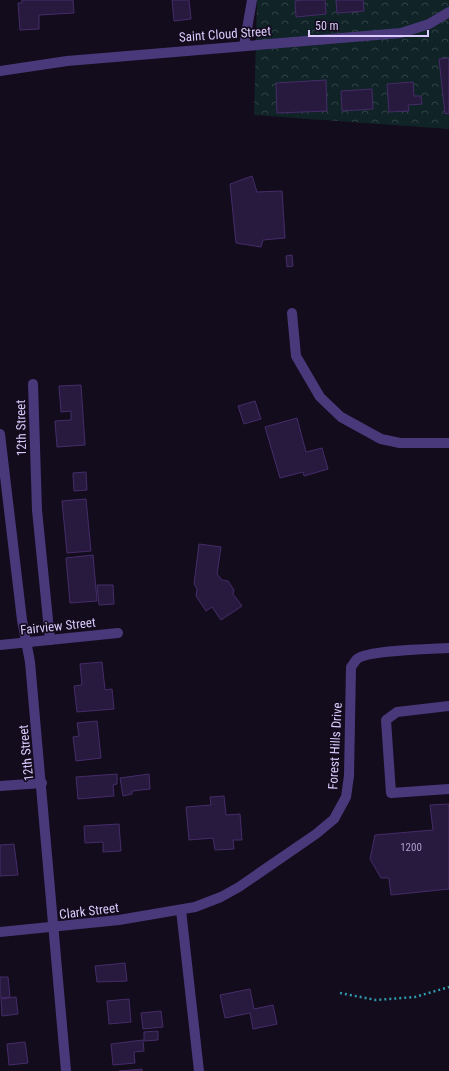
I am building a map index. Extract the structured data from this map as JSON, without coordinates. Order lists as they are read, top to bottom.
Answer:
{
  "streets": {
    "street": [
      "Saint Cloud Street",
      "12th Street",
      "Fairview Street",
      "Forest Hills Drive",
      "Clark Street"
    ]
  },
  "crossings": [
    ["12th Street", "Fairview Street"],
    ["12th Street", "Clark Street"],
    ["Forest Hills Drive", "Clark Street"]
  ],
  "house_numbers": ["1200"],
  "scale_bar": "50 m"
}
